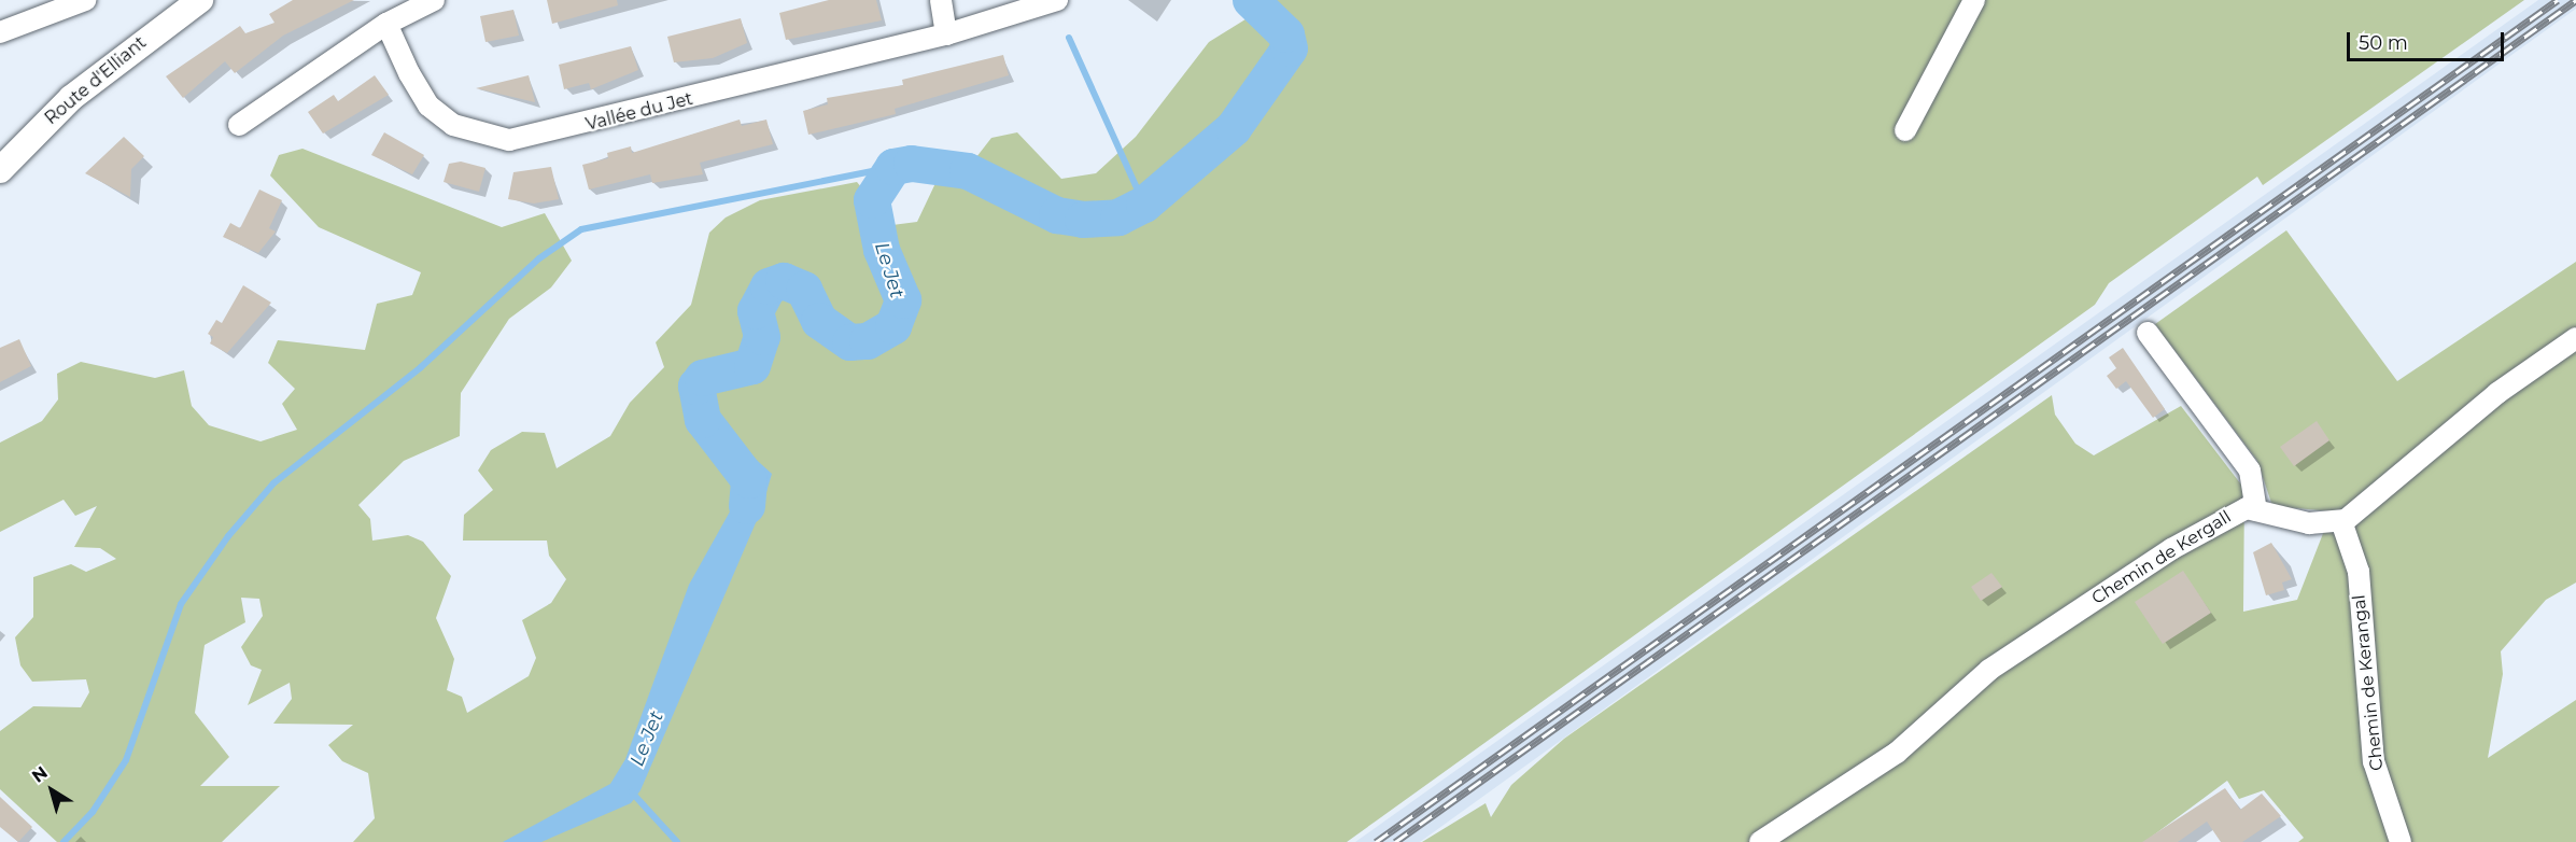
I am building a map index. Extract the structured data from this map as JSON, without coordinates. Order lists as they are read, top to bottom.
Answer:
{
  "streets": {
    "street": [
      "Route d'Elliant",
      "Vallée du Jet",
      "Chemin de Kergall",
      "Chemin de Kerangal"
    ]
  },
  "crossings": [
    ["Chemin de Kergall", "Chemin de Kerangal"]
  ],
  "water": ["Le Jet"],
  "scale_bar": "50 m",
  "north": "top left"
}
